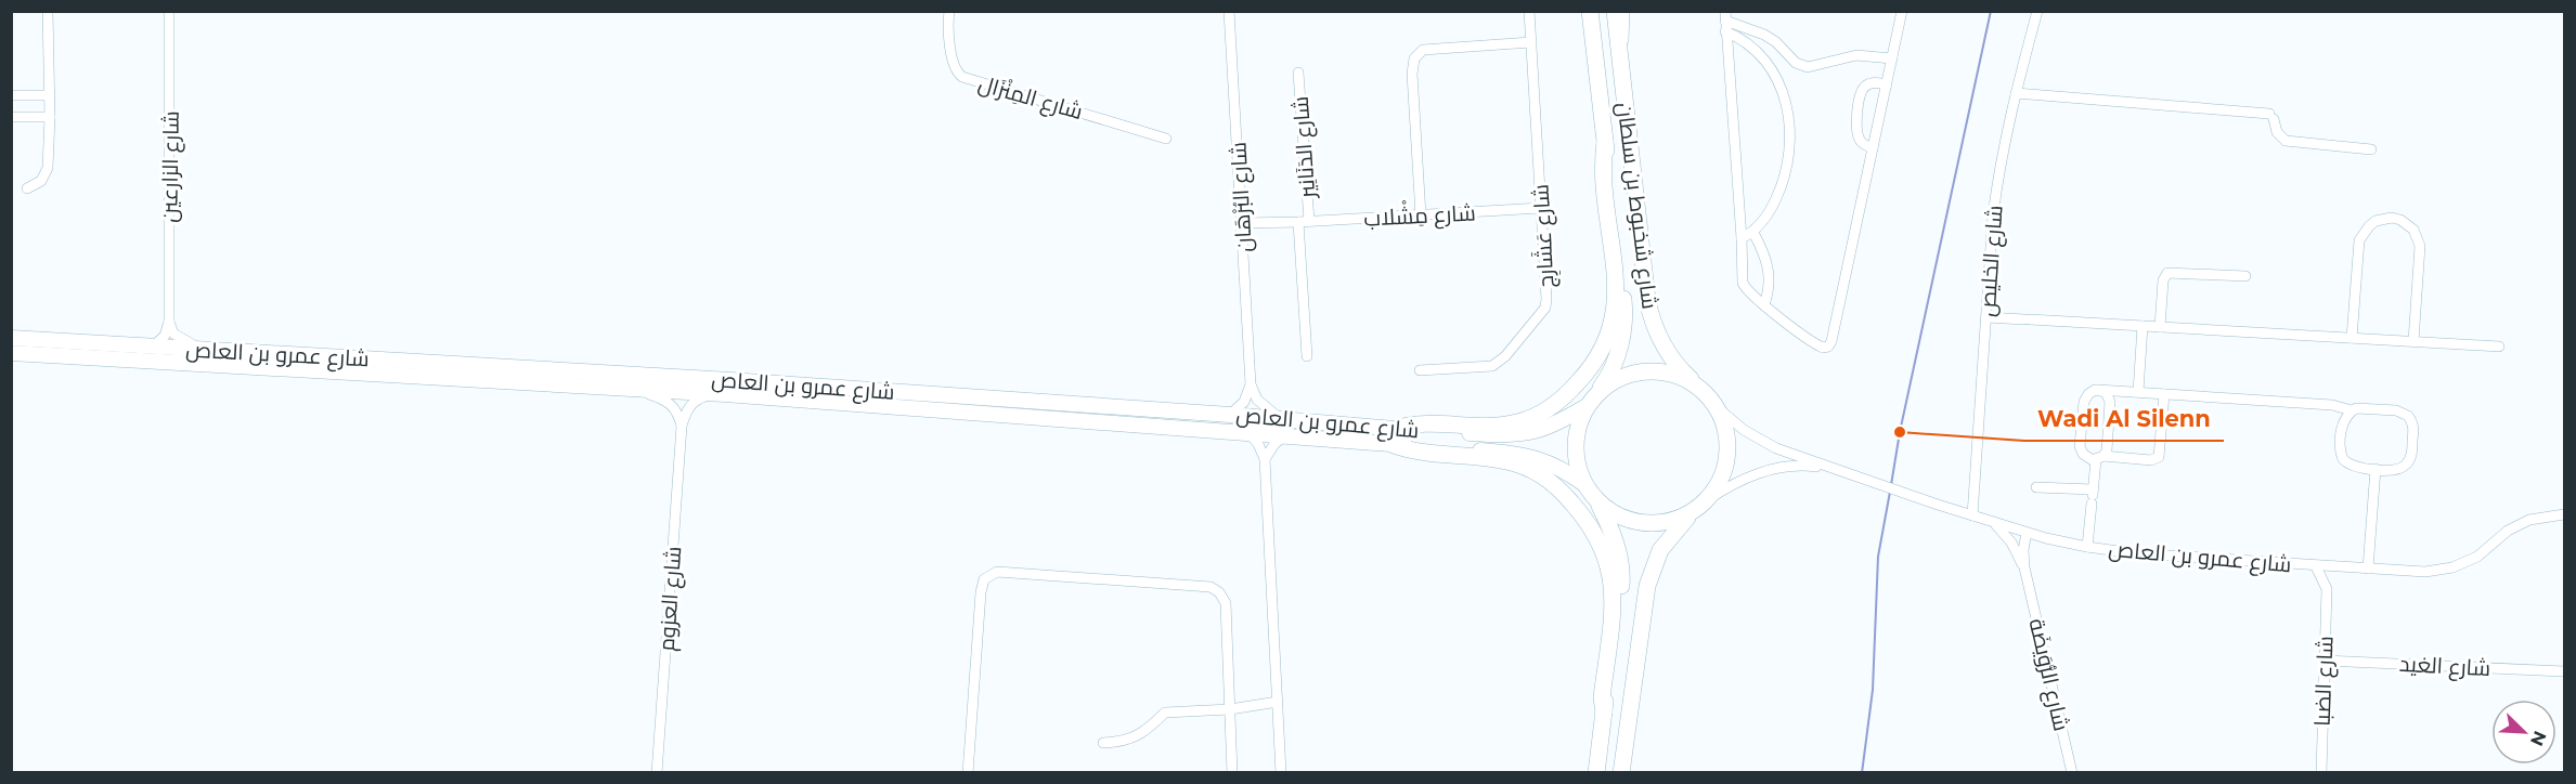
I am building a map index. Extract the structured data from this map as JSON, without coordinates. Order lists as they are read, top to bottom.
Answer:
{
  "streets": {
    "main road": ["شارع شخبوط بن سلطان", "شارع عمرو بن العاص"],
    "street": [
      "شارع المِنْزَال",
      "شارع الدَنَانِير",
      "شارع الزارعين",
      "شارع البُرْهَان",
      "شارع مِشْلاب",
      "شارع عَشَارِج",
      "شارع الخليص",
      "شارع العزوم",
      "شارع الغيد",
      "شارع الرُّوَيضَة",
      "شارع الضبا"
    ]
  },
  "crossings": [
    ["شارع الدَنَانِير", "شارع مِشْلاب"],
    ["شارع البُرْهَان", "شارع مِشْلاب"],
    ["شارع شخبوط بن سلطان", "شارع عمرو بن العاص"],
    ["شارع مِشْلاب", "شارع عَشَارِج"],
    ["شارع الخليص", "شارع عمرو بن العاص"],
    ["شارع عمرو بن العاص", "شارع العزوم"],
    ["شارع عمرو بن العاص", "شارع الرُّوَيضَة"],
    ["شارع عمرو بن العاص", "شارع الضبا"],
    ["شارع الغيد", "شارع الضبا"]
  ],
  "places": ["Wadi Al Silenn"],
  "north": "bottom right"
}
